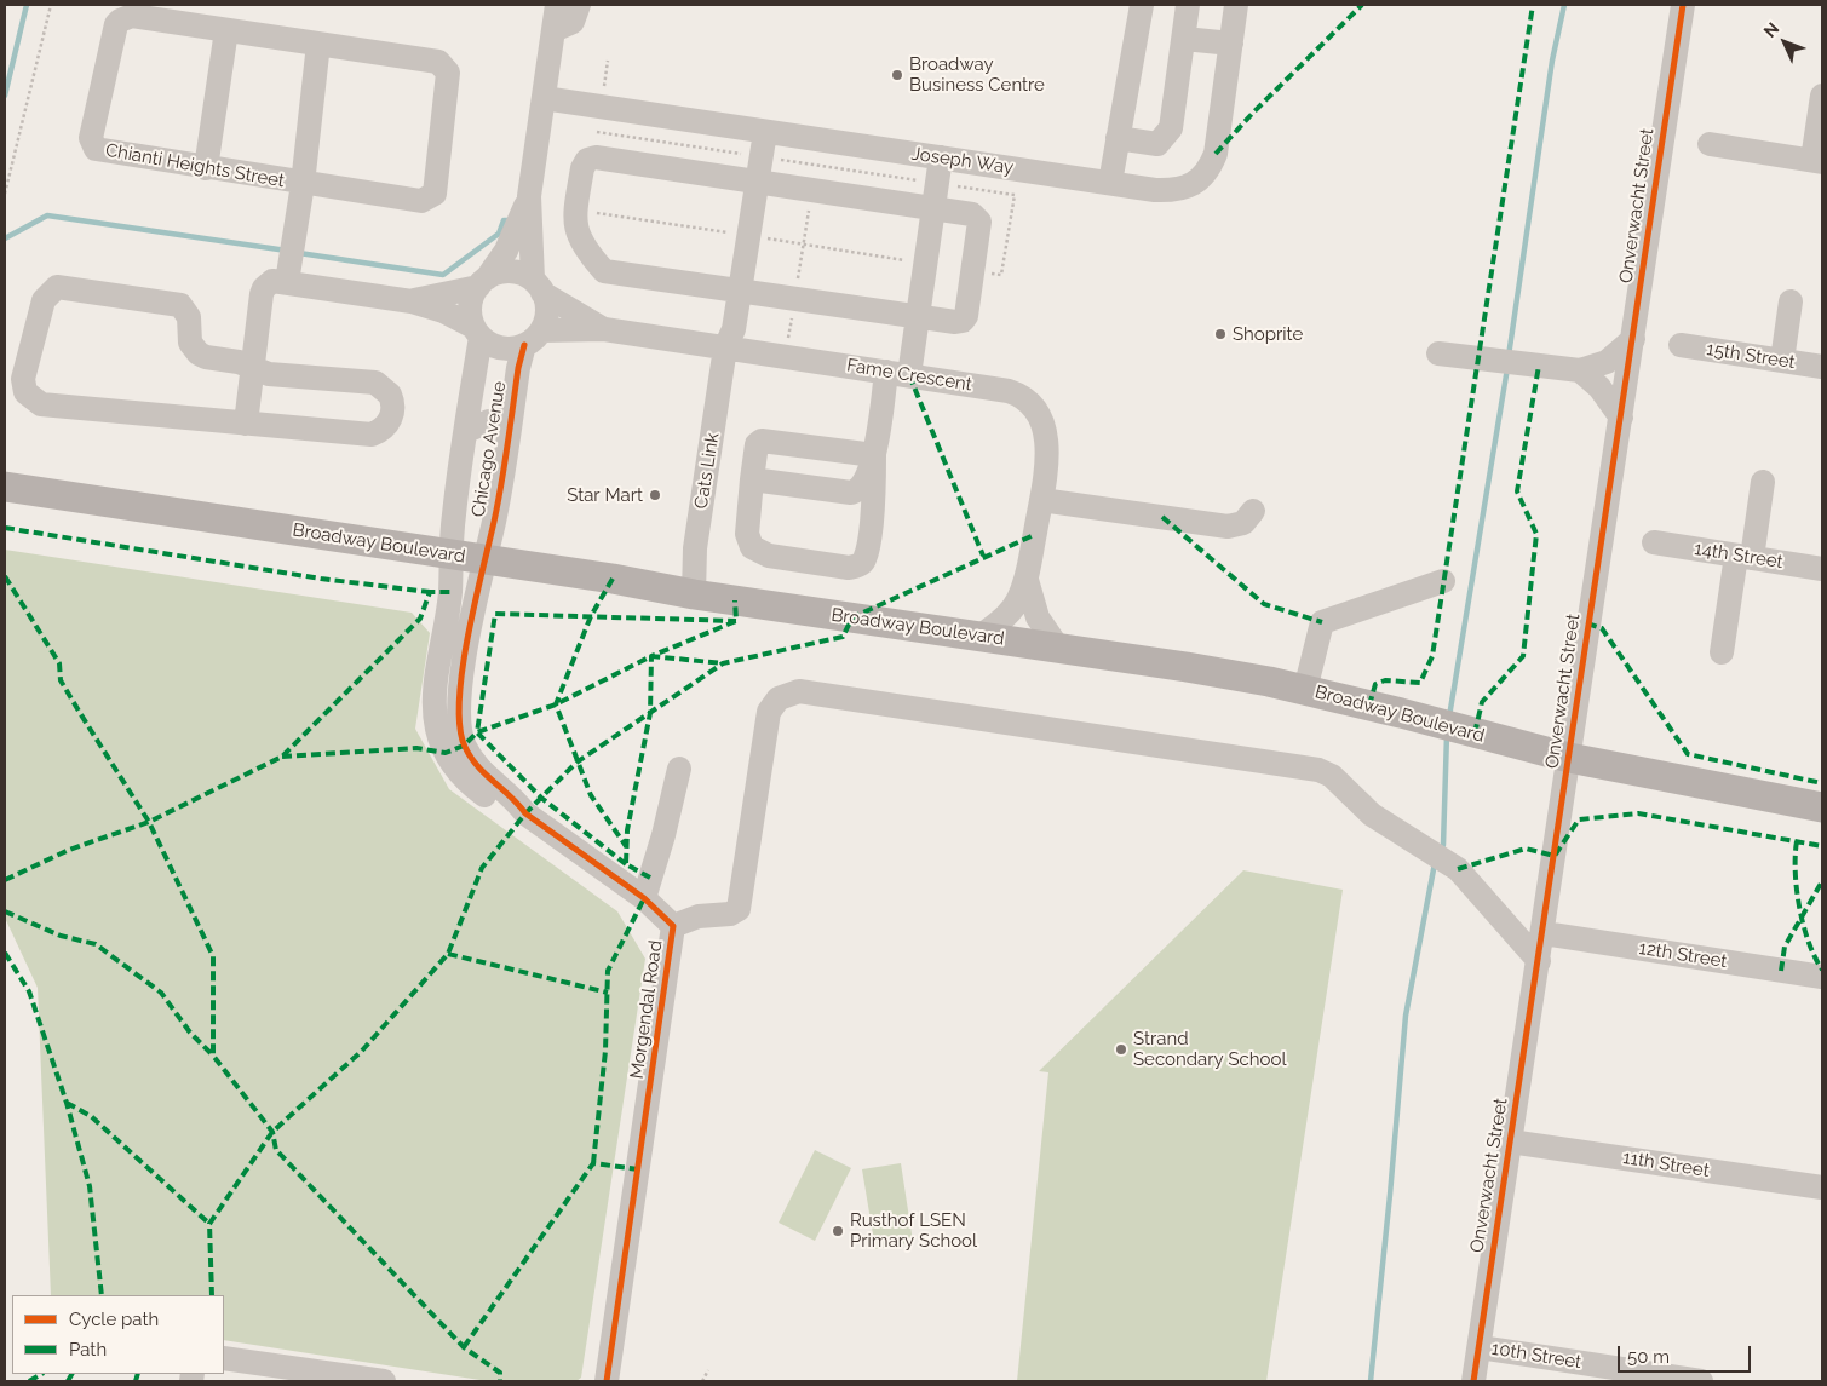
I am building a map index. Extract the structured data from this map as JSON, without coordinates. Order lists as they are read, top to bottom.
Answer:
{
  "streets": {
    "main road": ["Broadway Boulevard"],
    "street": [
      "Joseph Way",
      "Chianti Heights Street",
      "Onverwacht Street",
      "15th Street",
      "Fame Crescent",
      "Chicago Avenue",
      "Cats Link",
      "14th Street",
      "12th Street",
      "Morgendal Road",
      "11th Street",
      "10th Street"
    ]
  },
  "crossings": [
    ["Joseph Way", "Cats Link"],
    ["Onverwacht Street", "Broadway Boulevard"],
    ["Onverwacht Street", "12th Street"],
    ["Onverwacht Street", "11th Street"],
    ["Onverwacht Street", "10th Street"],
    ["Fame Crescent", "Chicago Avenue"],
    ["Fame Crescent", "Cats Link"],
    ["Fame Crescent", "Broadway Boulevard"],
    ["Chicago Avenue", "Broadway Boulevard"],
    ["Chicago Avenue", "Morgendal Road"],
    ["Cats Link", "Broadway Boulevard"],
    ["Broadway Boulevard", "Morgendal Road"]
  ],
  "places": [
    "Broadway Business Centre",
    "Shoprite",
    "Star Mart",
    "Strand Secondary School",
    "Rusthof LSEN Primary School"
  ],
  "legend": ["Cycle path", "Path"],
  "scale_bar": "50 m",
  "north": "top left"
}
